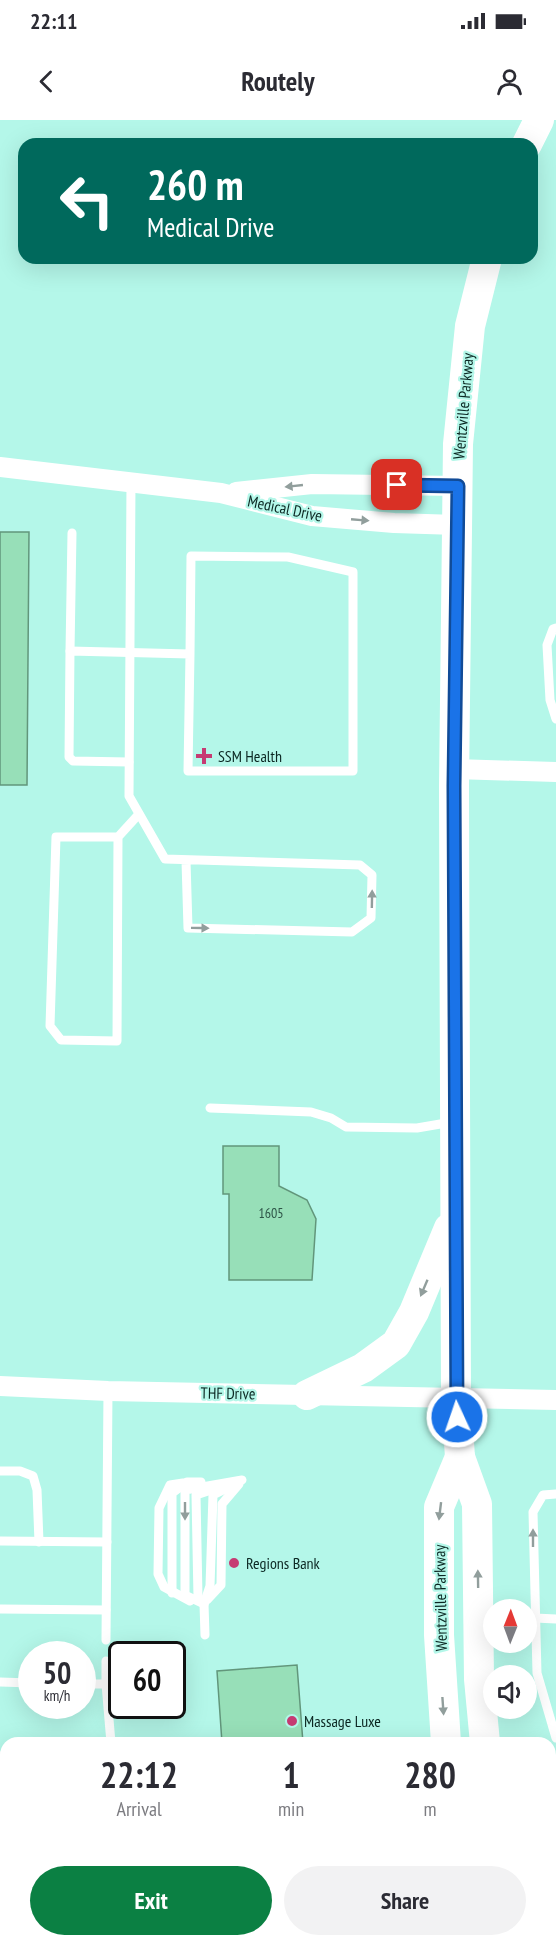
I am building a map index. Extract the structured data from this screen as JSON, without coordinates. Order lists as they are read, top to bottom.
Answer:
{
  "streets": {
    "main road": ["Wentzville Parkway"],
    "street": ["Medical Drive", "THF Drive"]
  },
  "crossings": [
    ["Wentzville Parkway", "Medical Drive"],
    ["Wentzville Parkway", "THF Drive"]
  ],
  "places": {
    "health": ["SSM Health"],
    "other": ["Regions Bank", "Massage Luxe"]
  },
  "house_numbers": ["1605"],
  "north": "top",
  "page": {
    "status": "22:11",
    "header": "Routely",
    "turn": ["260 m", "Medical Drive"],
    "speed": "50 km/h",
    "limit": "60",
    "eta": [
      "22:12",
      "Arrival",
      "1",
      "min",
      "280",
      "m"
    ],
    "buttons": ["Exit", "Share"]
  }
}
